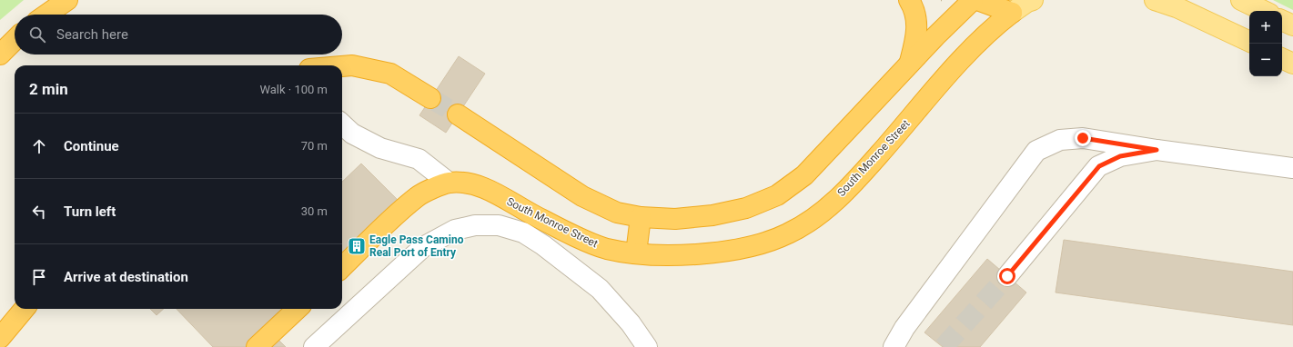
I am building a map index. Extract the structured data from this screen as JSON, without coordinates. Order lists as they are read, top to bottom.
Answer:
{
  "streets": {
    "highway": ["South Monroe Street"]
  },
  "places": {
    "building": ["Eagle Pass Camino Real Port of Entry"]
  },
  "page": {
    "map_buttons": ["+", "−"],
    "search": "Search here",
    "heading": ["2 min", "Walk · 100 m"],
    "list": [
      ["Continue", "70 m"],
      ["Turn left", "30 m"],
      "Arrive at destination"
    ]
  }
}
